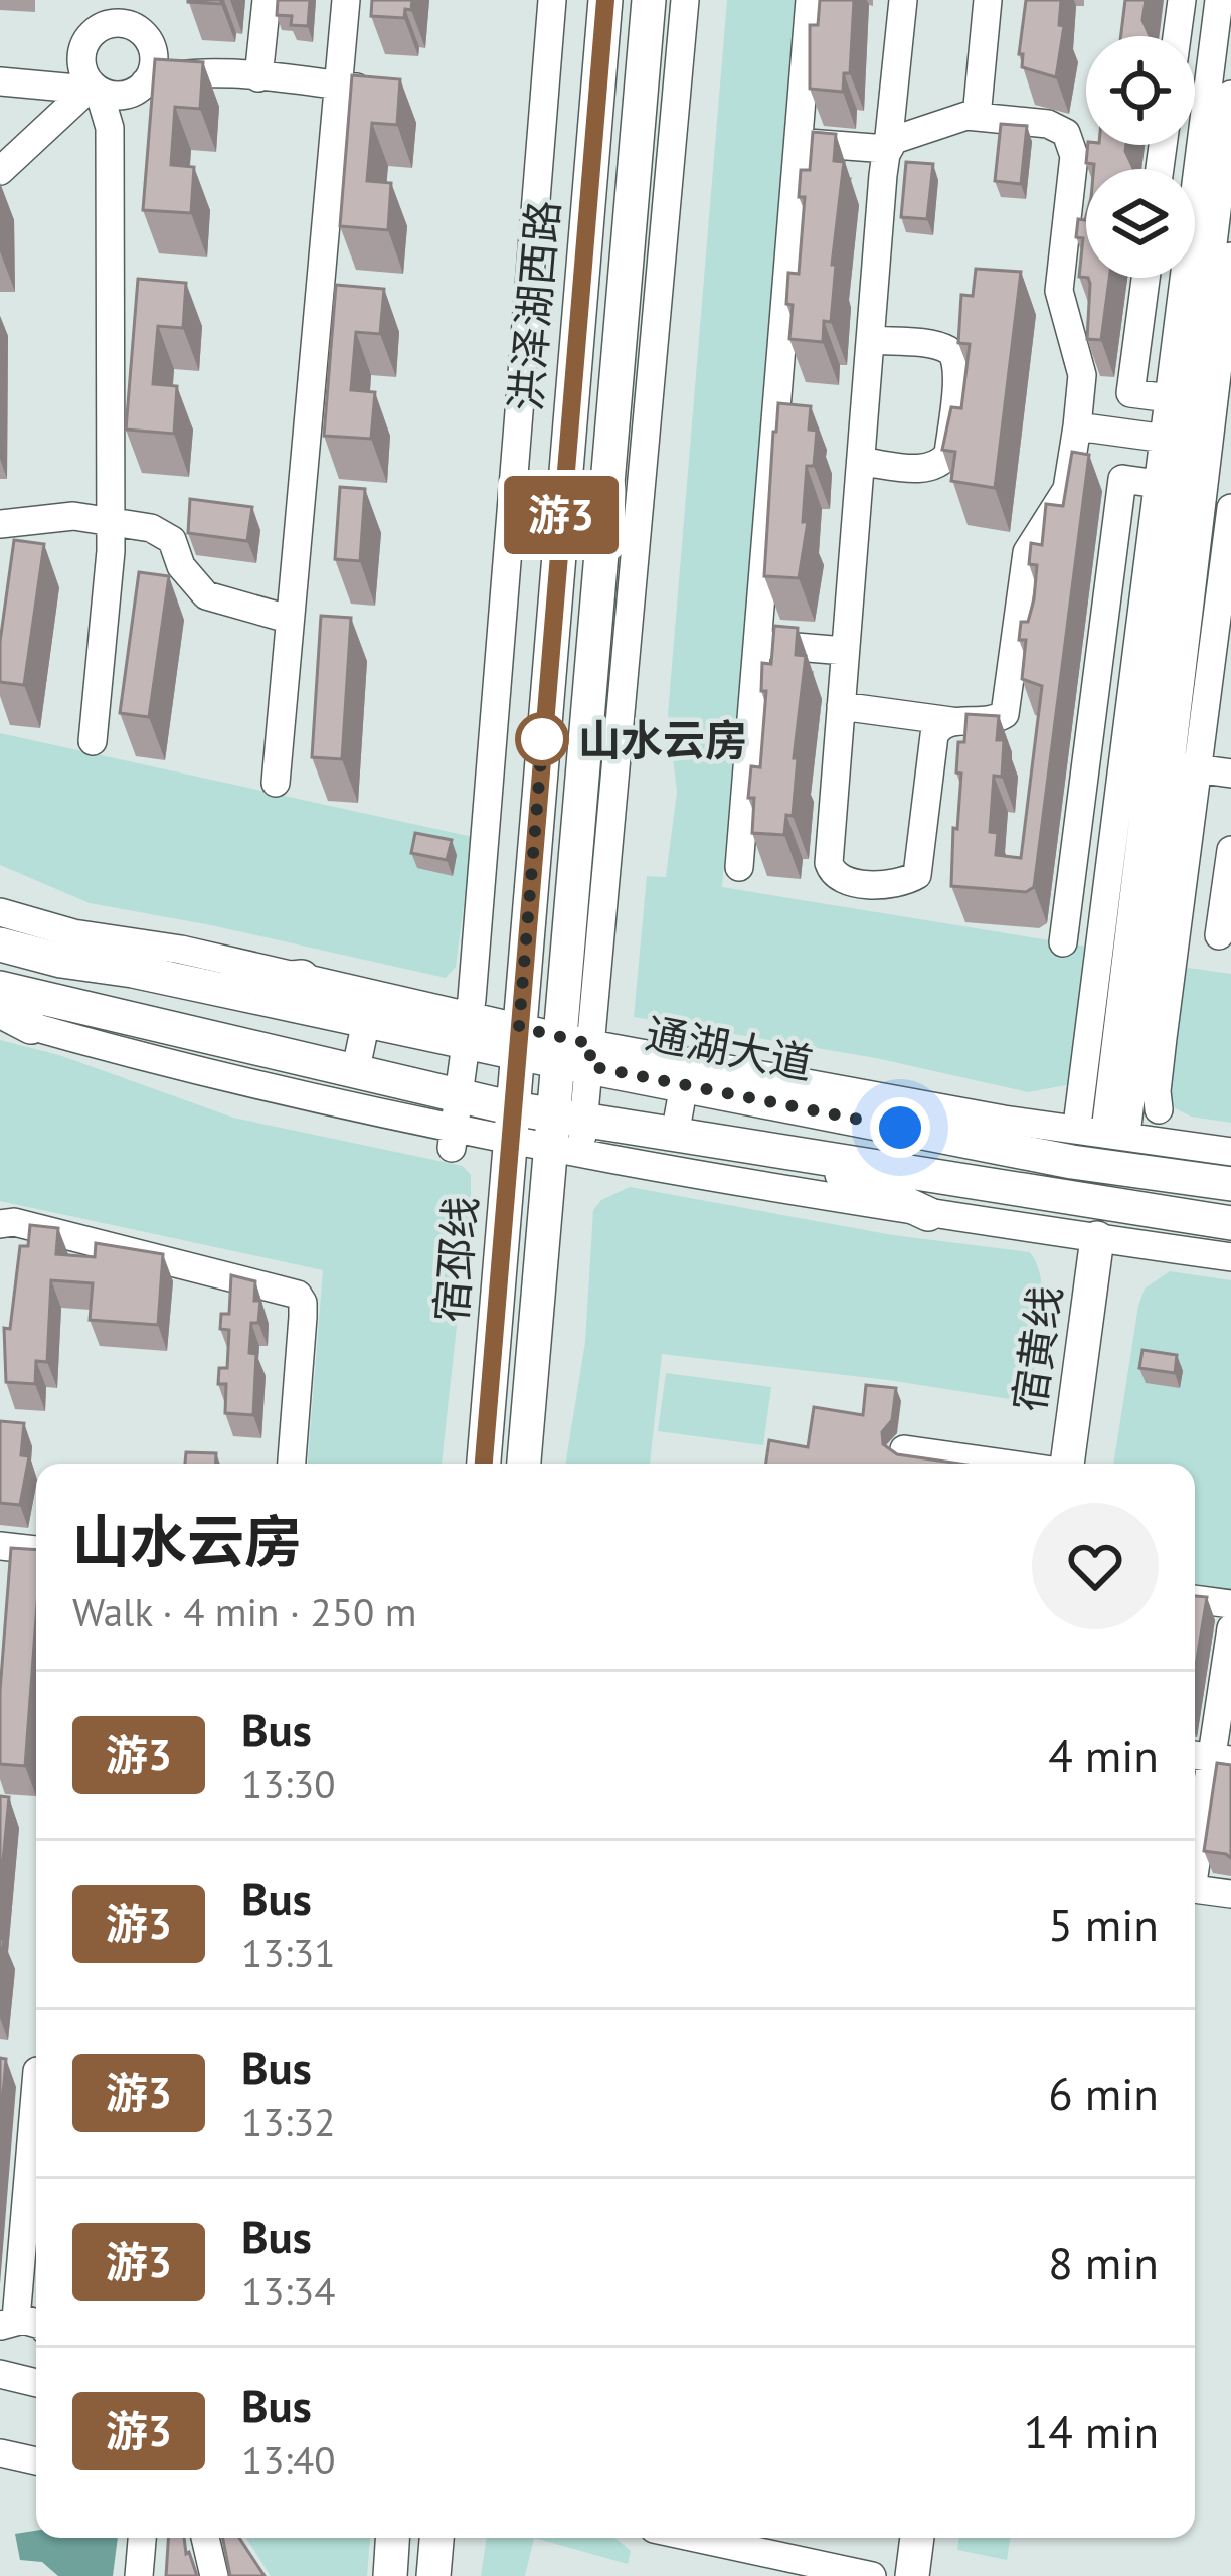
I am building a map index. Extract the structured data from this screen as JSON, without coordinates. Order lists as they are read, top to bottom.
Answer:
{
  "streets": {
    "main road": [
      "洪泽湖西路",
      "通湖大道",
      "宿邳线",
      "宿黄线"
    ]
  },
  "crossings": [
    ["洪泽湖西路", "通湖大道"],
    ["洪泽湖西路", "宿邳线"],
    ["通湖大道", "宿邳线"]
  ],
  "places": ["山水云房"],
  "lines": ["bus line 游3"],
  "page": {
    "on_map": "游3",
    "heading": ["山水云房", "Walk · 4 min · 250 m"],
    "list": [
      {
        "mark": "游3",
        "name": "Bus",
        "note": "13:30",
        "value": "4 min"
      },
      {
        "mark": "游3",
        "name": "Bus",
        "note": "13:31",
        "value": "5 min"
      },
      {
        "mark": "游3",
        "name": "Bus",
        "note": "13:32",
        "value": "6 min"
      },
      {
        "mark": "游3",
        "name": "Bus",
        "note": "13:34",
        "value": "8 min"
      },
      {
        "mark": "游3",
        "name": "Bus",
        "note": "13:40",
        "value": "14 min"
      }
    ]
  }
}
